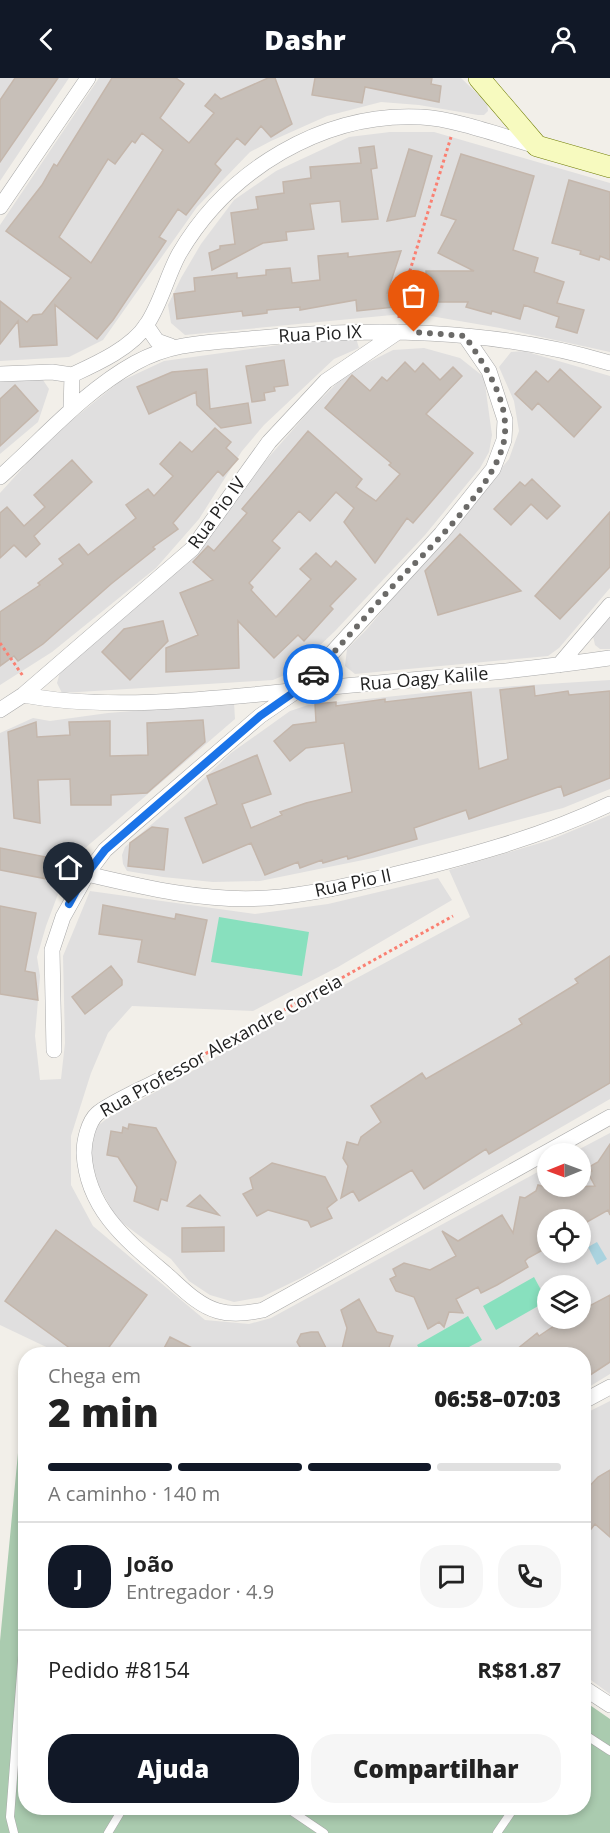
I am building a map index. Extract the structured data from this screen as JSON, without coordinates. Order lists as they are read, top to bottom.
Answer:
{
  "streets": {
    "street": [
      "Rua Pio IX",
      "Rua Pio IV",
      "Rua Oagy Kalile",
      "Rua Pio II",
      "Rua Professor Alexandre Correia"
    ]
  },
  "crossings": [
    ["Rua Pio IX", "Rua Pio IV"],
    ["Rua Pio IV", "Rua Oagy Kalile"]
  ],
  "north": "left",
  "page": {
    "header": "Dashr",
    "heading": ["2 min", "Chega em", "06:58–07:03"],
    "panel": [
      "João",
      "Entregador · 4.9",
      "Pedido #8154",
      "R$81.87"
    ],
    "bar": "A caminho · 140 m",
    "round": "J",
    "buttons": ["Ajuda", "Compartilhar"]
  }
}
